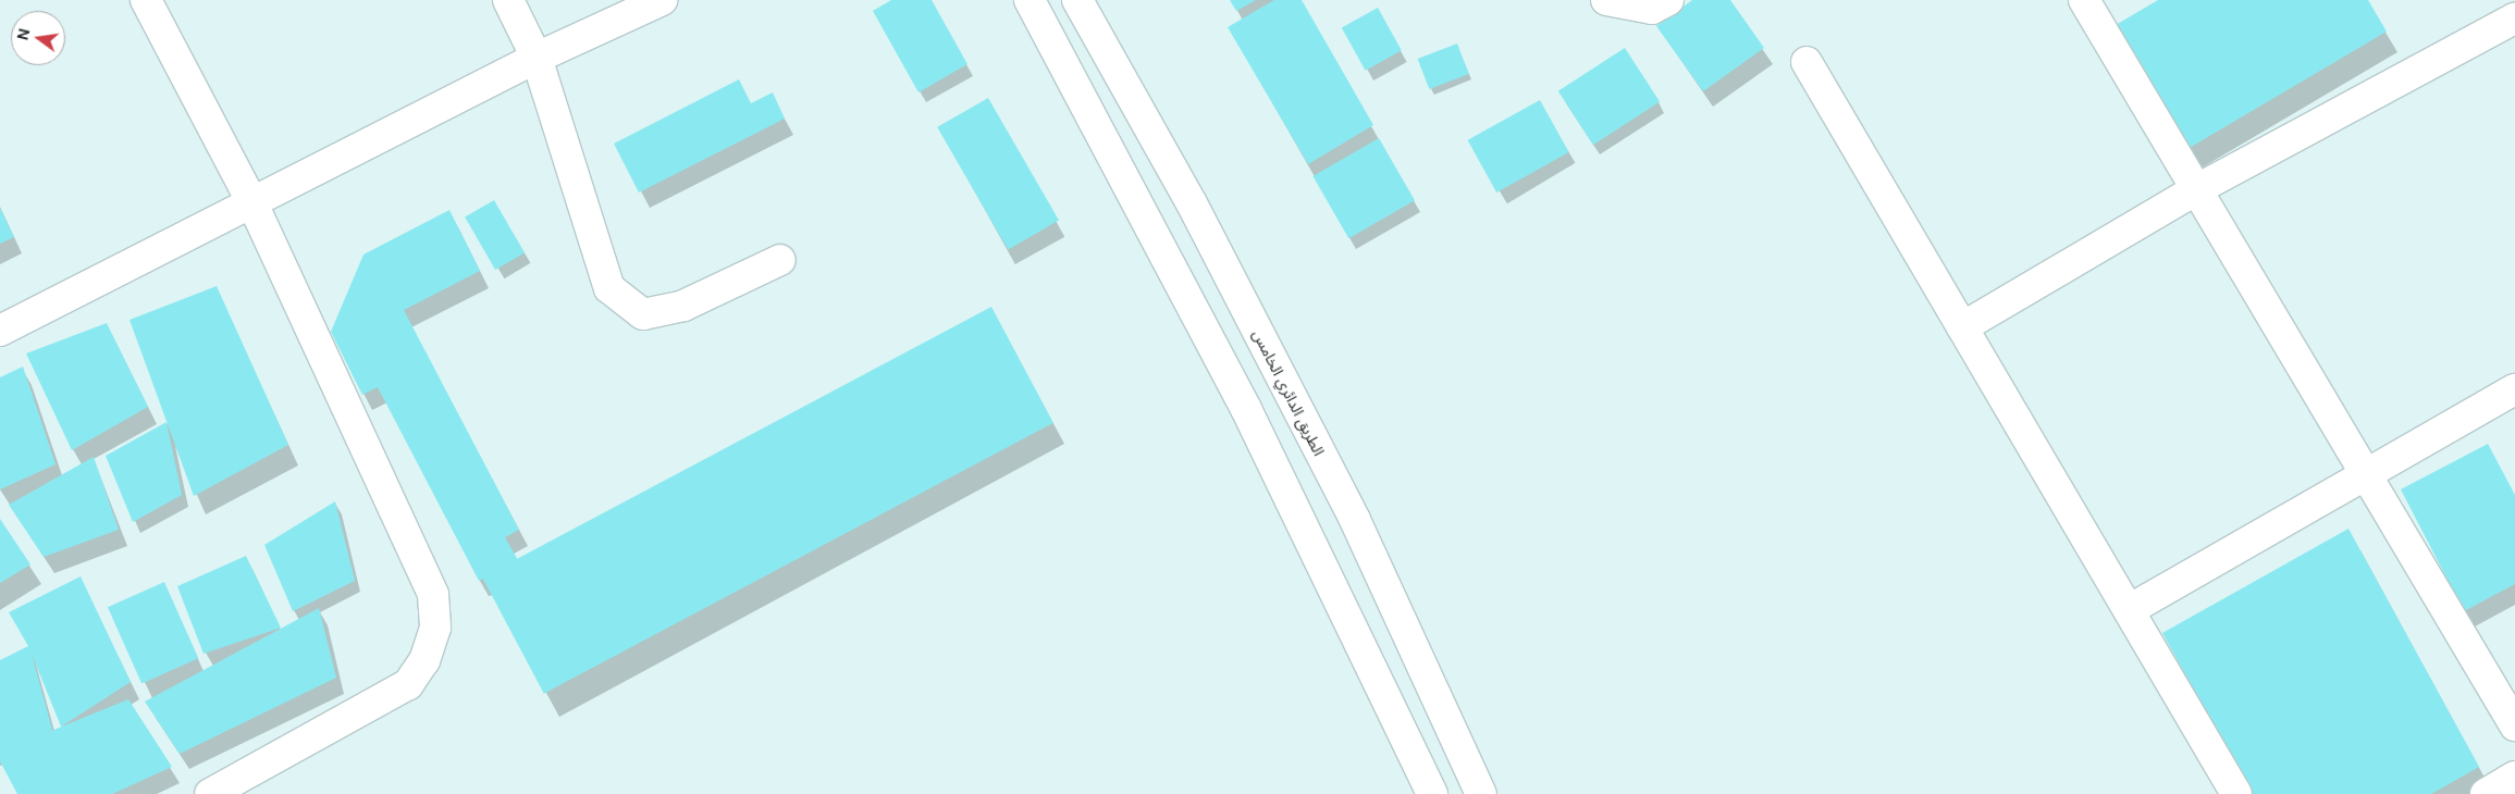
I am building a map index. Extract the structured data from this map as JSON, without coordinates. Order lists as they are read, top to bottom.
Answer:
{
  "streets": {
    "street": ["الطريق الدائري الخامس"]
  },
  "north": "left"
}
